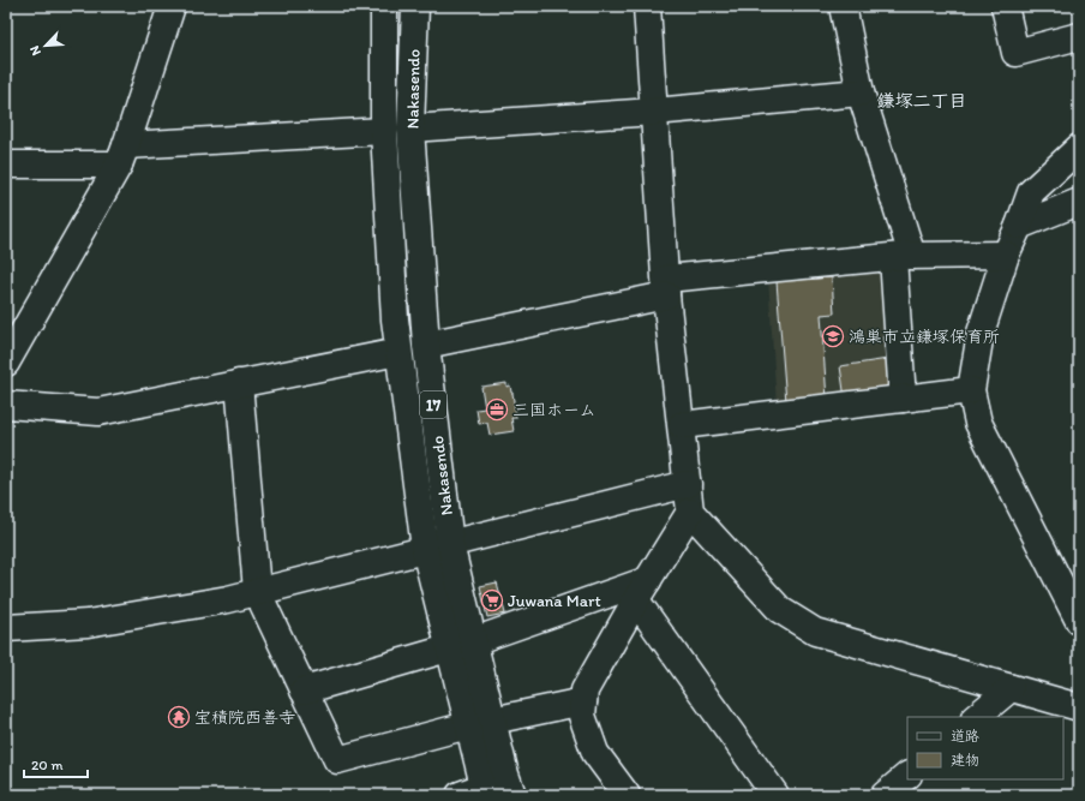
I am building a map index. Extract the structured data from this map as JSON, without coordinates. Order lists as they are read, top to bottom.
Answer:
{
  "streets": {
    "main road": ["Nakasendo", "17"]
  },
  "districts": ["鎌塚二丁目"],
  "places": {
    "school or university": ["鴻巣市立鎌塚保育所"],
    "office": ["三国ホーム"],
    "supermarket": ["Juwana Mart"],
    "temple": ["宝積院西善寺"]
  },
  "legend": ["道路", "建物"],
  "scale_bar": "20 m",
  "north": "bottom left"
}
